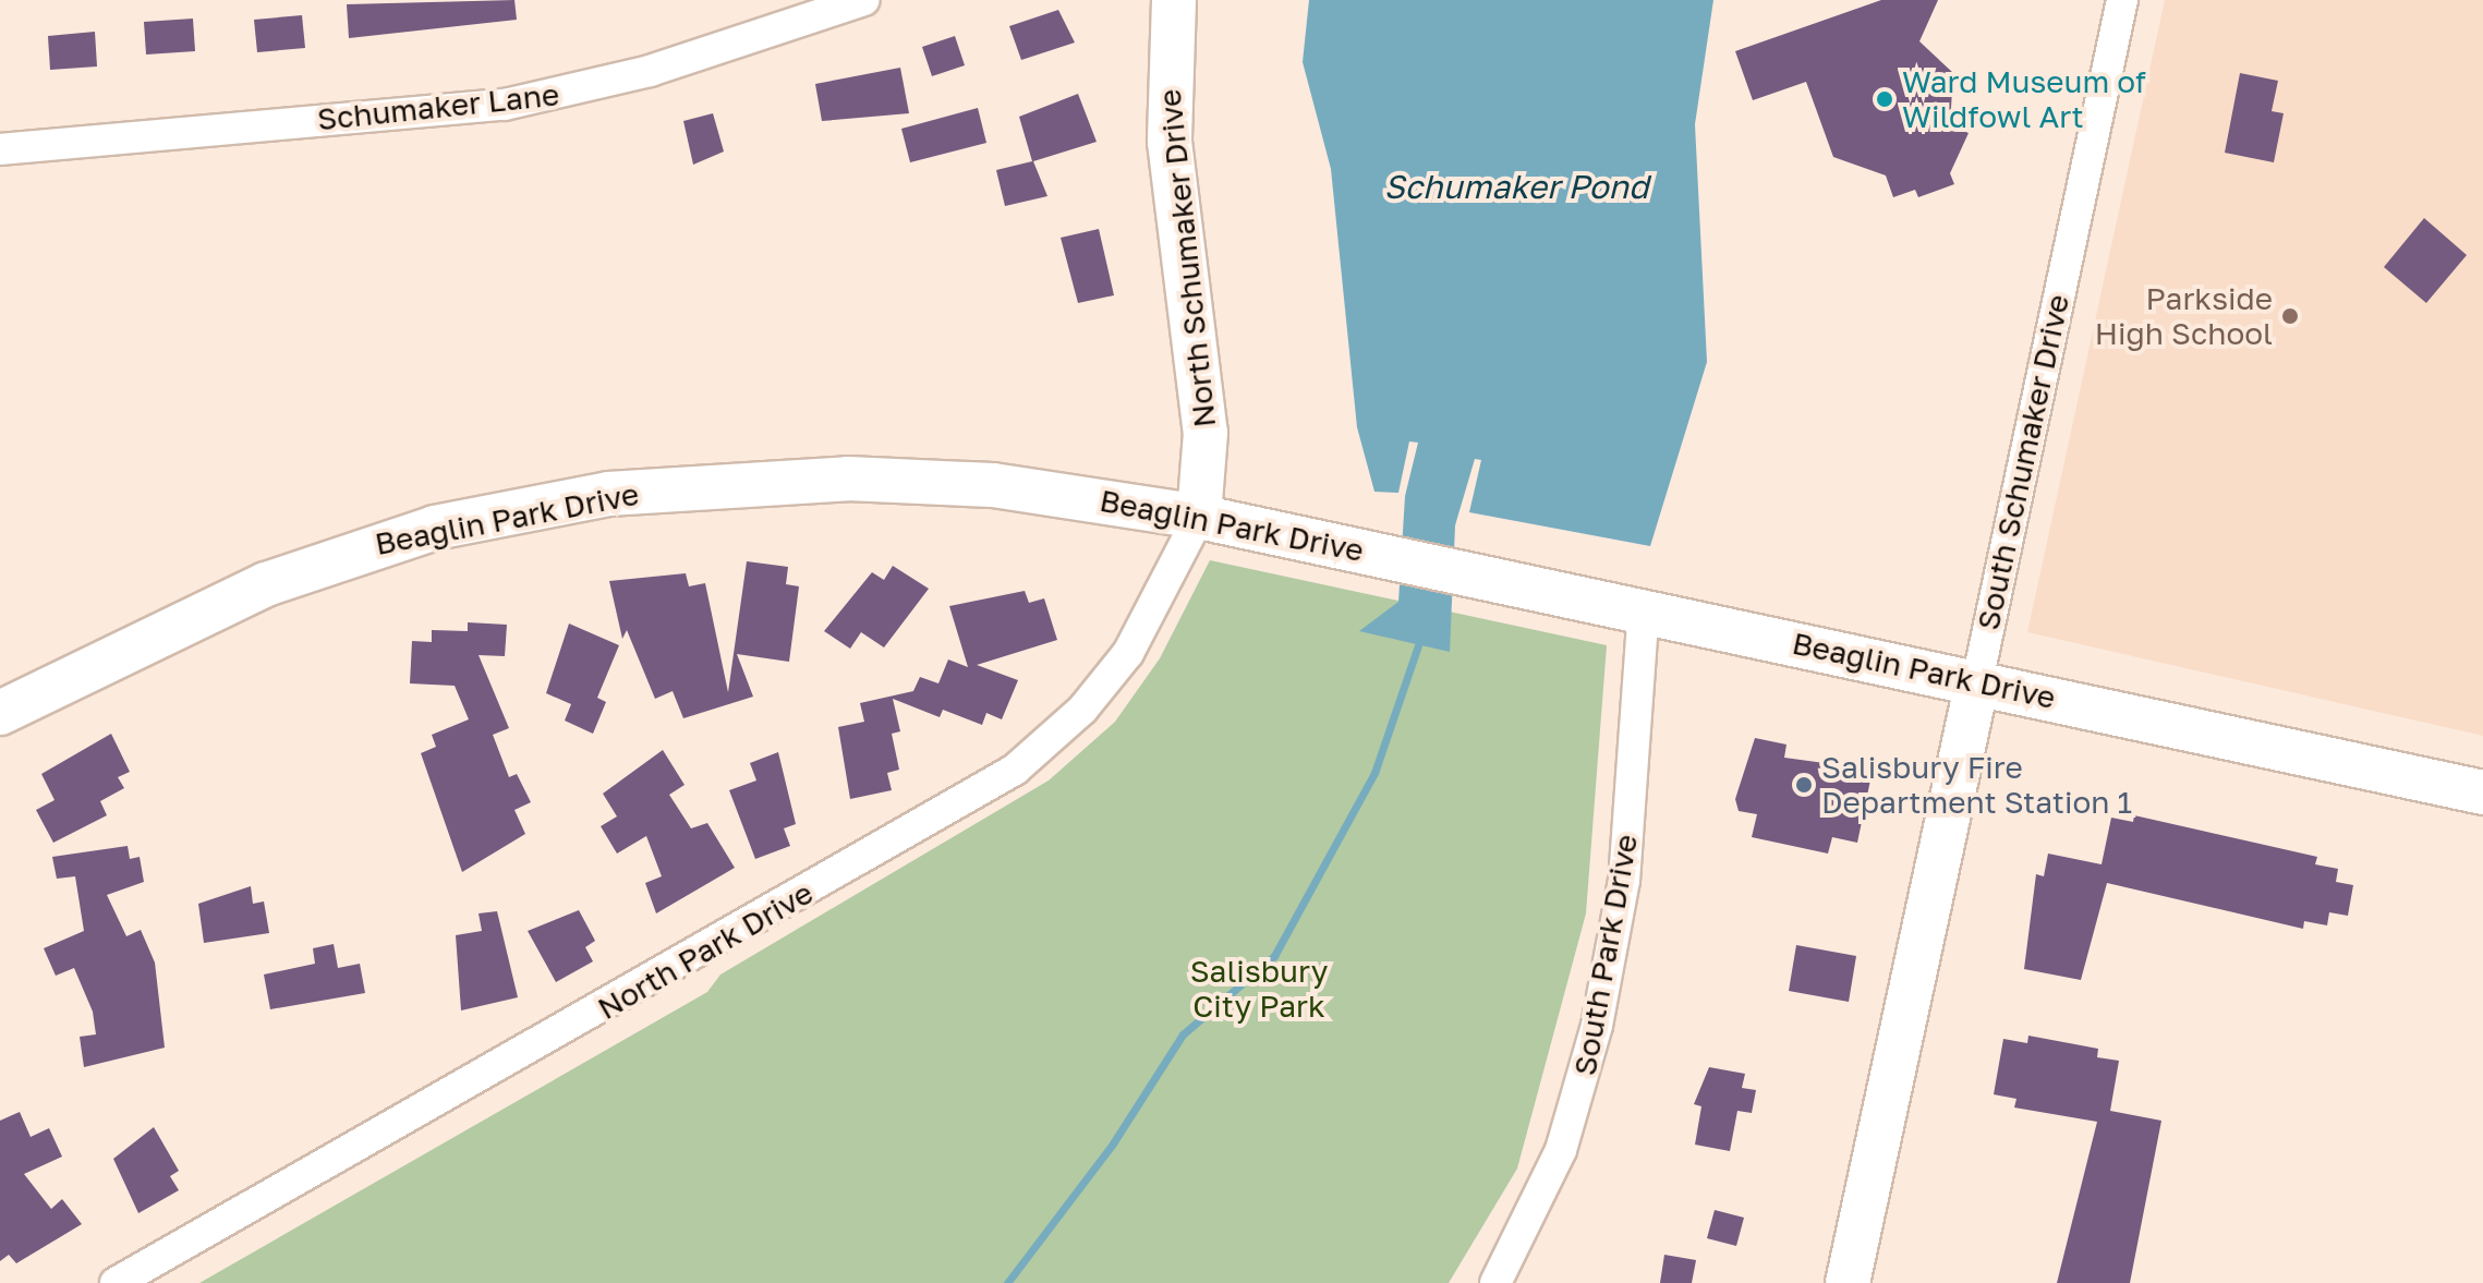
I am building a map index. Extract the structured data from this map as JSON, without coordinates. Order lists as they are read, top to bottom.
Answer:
{
  "streets": {
    "main road": ["North Schumaker Drive", "South Schumaker Drive", "Beaglin Park Drive"],
    "street": ["Schumaker Lane", "North Park Drive", "South Park Drive"]
  },
  "crossings": [
    ["North Schumaker Drive", "Beaglin Park Drive"],
    ["North Schumaker Drive", "North Park Drive"],
    ["South Schumaker Drive", "Beaglin Park Drive"],
    ["Beaglin Park Drive", "North Park Drive"],
    ["Beaglin Park Drive", "South Park Drive"]
  ],
  "water": ["Schumaker Pond"],
  "parks": ["Salisbury City Park"],
  "places": ["Ward Museum of Wildfowl Art", "Parkside High School", "Salisbury Fire Department Station 1"]
}
